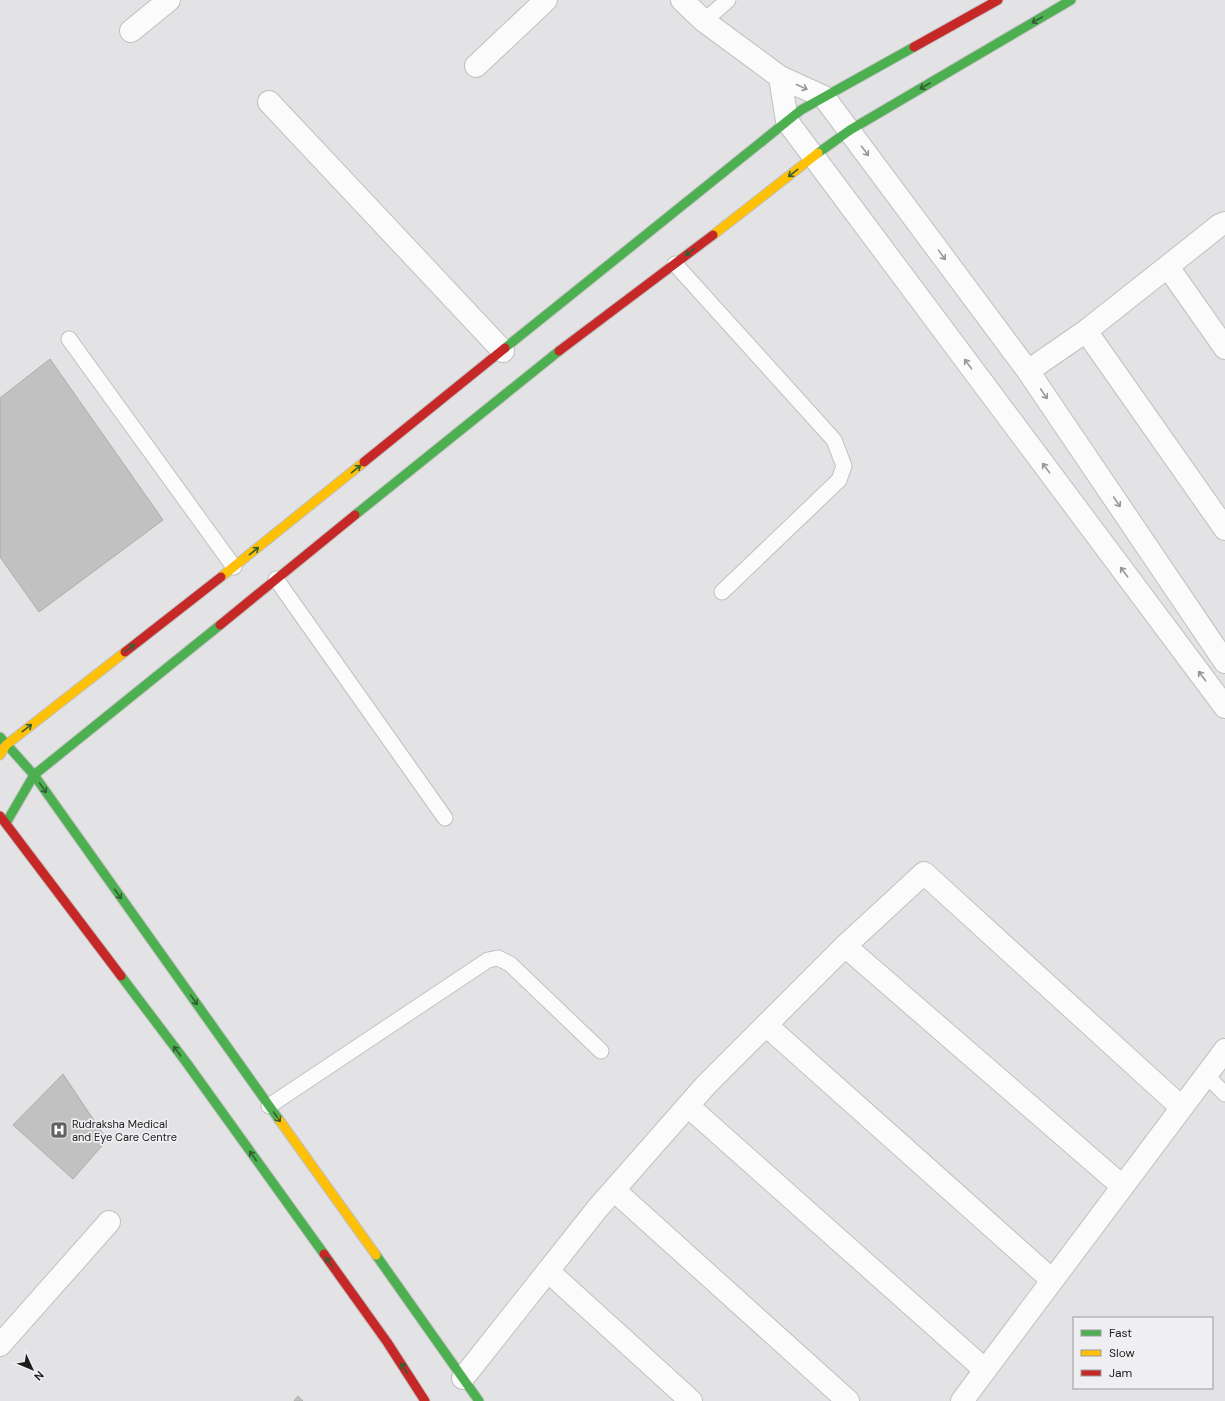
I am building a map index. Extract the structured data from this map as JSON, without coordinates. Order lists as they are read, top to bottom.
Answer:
{
  "places": {
    "hospital": ["Rudraksha Medical and Eye Care Centre"]
  },
  "legend": ["Fast", "Slow", "Jam"],
  "north": "bottom right"
}
